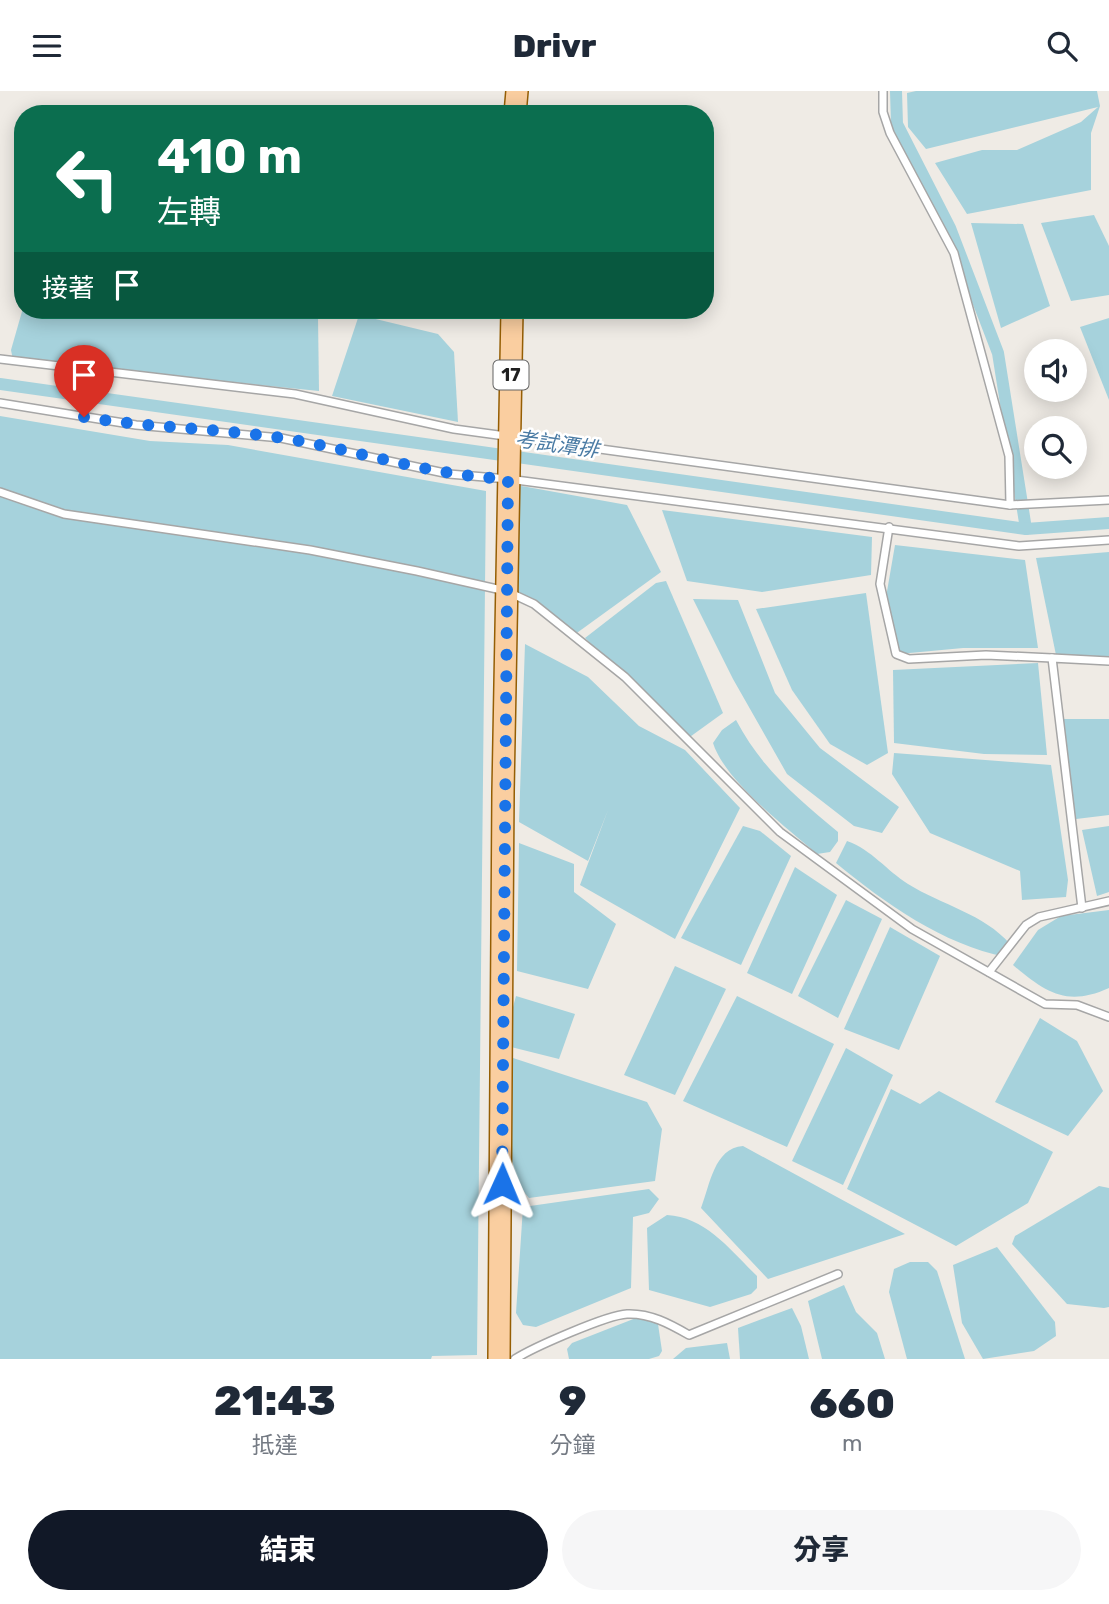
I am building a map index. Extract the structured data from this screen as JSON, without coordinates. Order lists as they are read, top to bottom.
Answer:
{
  "streets": {
    "main road": ["17"]
  },
  "water": ["考試潭排"],
  "page": {
    "header": "Drivr",
    "turn": ["410 m", "左轉"],
    "then": "接著",
    "eta": [
      "21:43",
      "抵達",
      "9",
      "分鐘",
      "660",
      "m"
    ],
    "buttons": ["結束", "分享"]
  }
}
